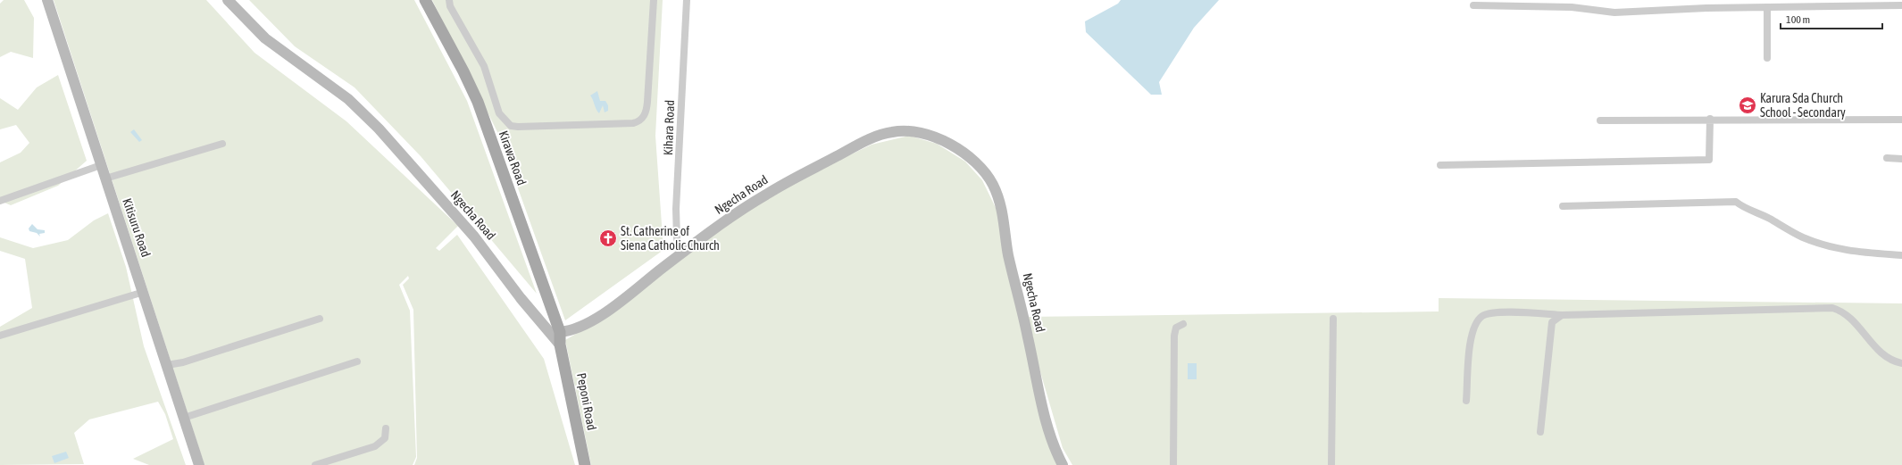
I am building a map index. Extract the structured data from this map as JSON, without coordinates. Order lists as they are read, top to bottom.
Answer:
{
  "streets": {
    "main road": ["Kirawa Road", "Peponi Road"],
    "street": ["Kihara Road", "Ngecha Road", "Kitisuru Road"]
  },
  "crossings": [
    ["Kihara Road", "Ngecha Road"],
    ["Kirawa Road", "Ngecha Road"],
    ["Ngecha Road", "Peponi Road"]
  ],
  "places": {
    "school or university": ["Karura Sda Church School - Secondary"],
    "church": ["St. Catherine of Siena Catholic Church"]
  },
  "scale_bar": "100 m"
}
